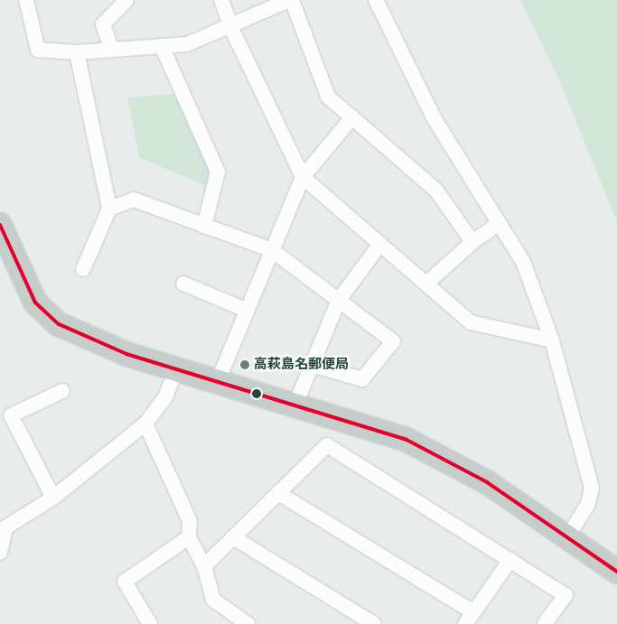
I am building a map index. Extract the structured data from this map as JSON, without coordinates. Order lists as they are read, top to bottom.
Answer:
{
  "places": ["高萩島名郵便局"]
}
